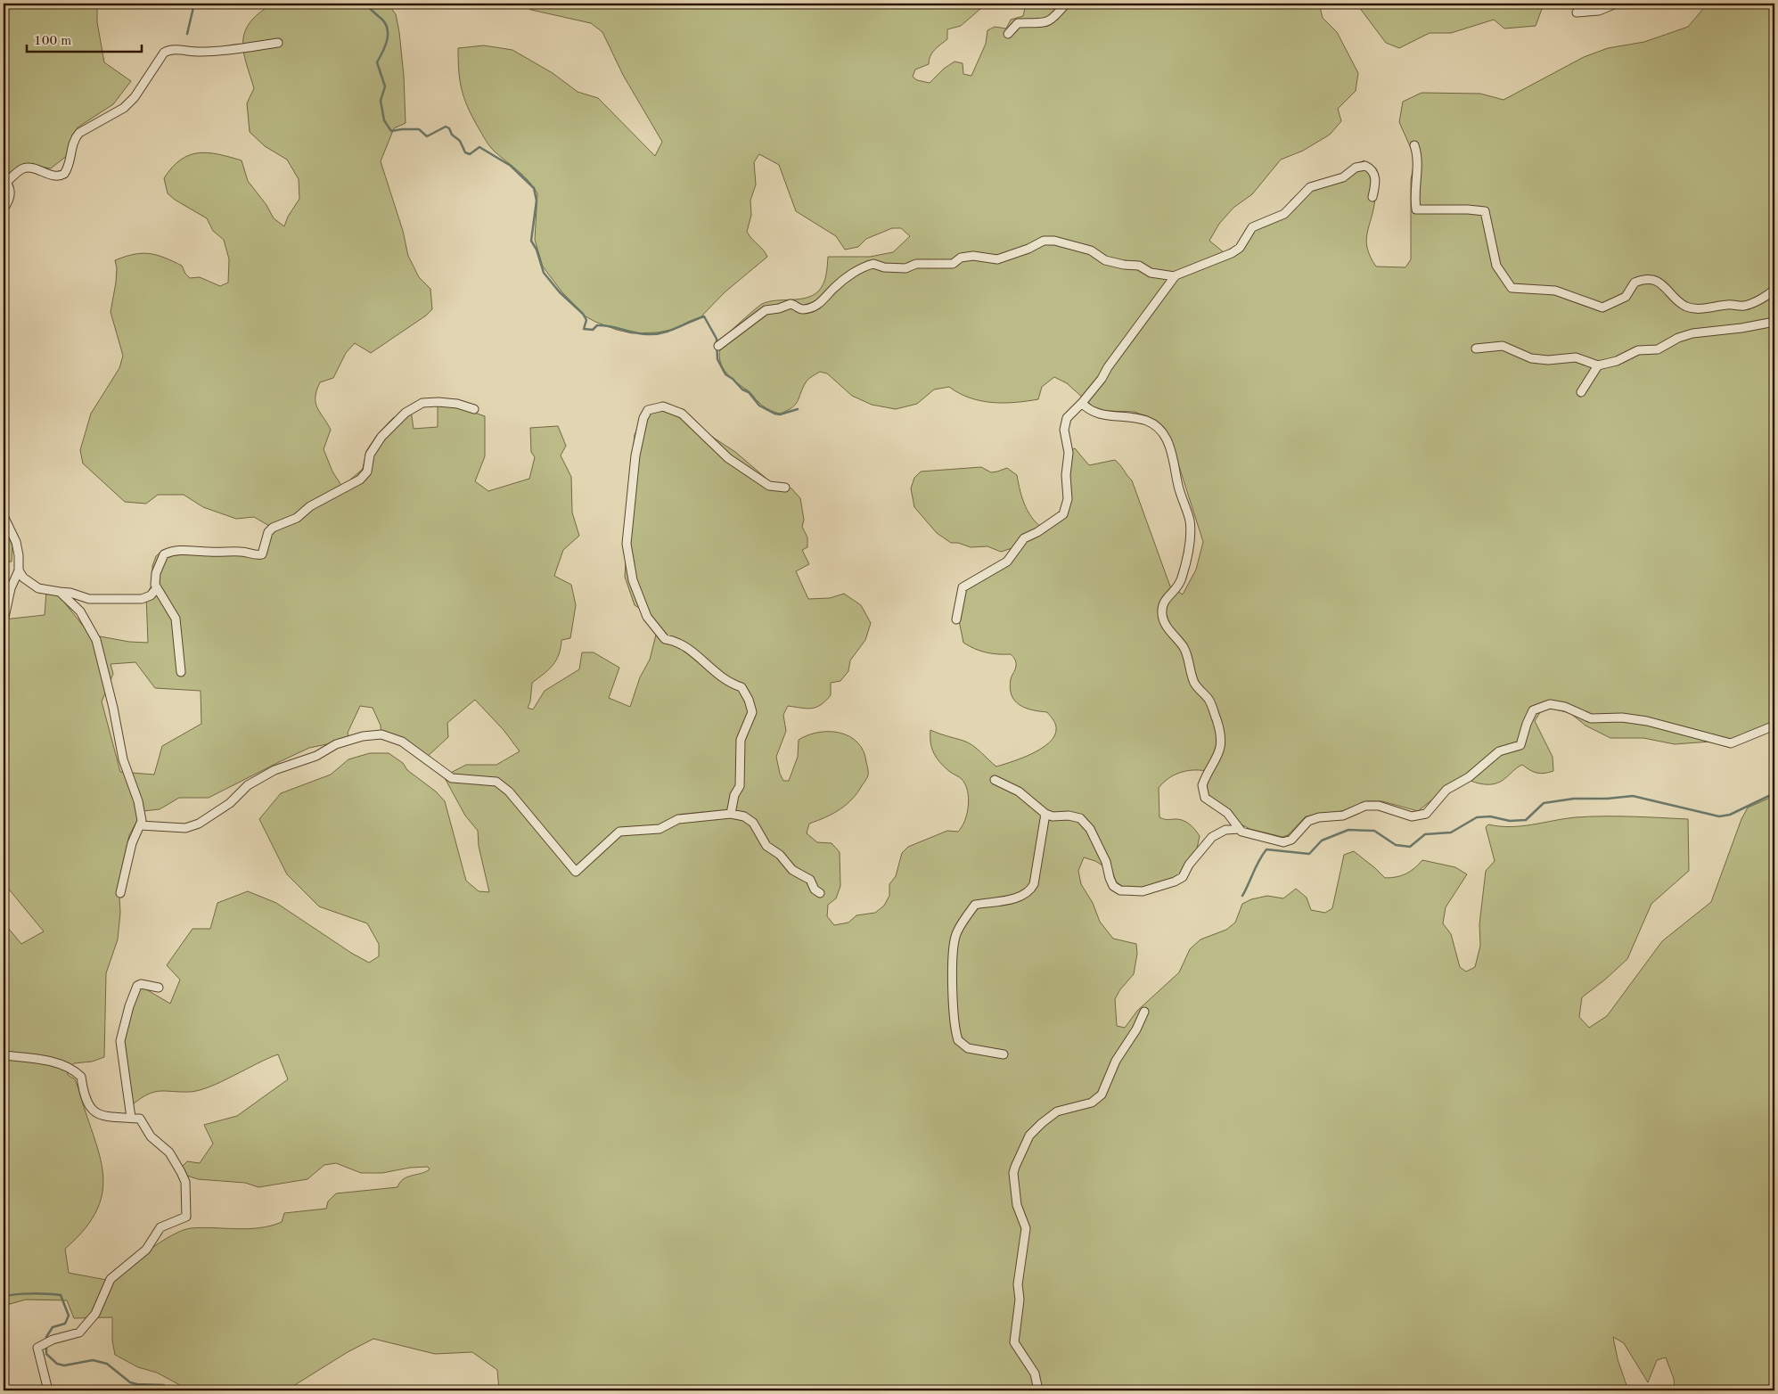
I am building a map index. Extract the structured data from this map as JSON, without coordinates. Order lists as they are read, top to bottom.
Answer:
{
  "scale_bar": "100 m"
}
